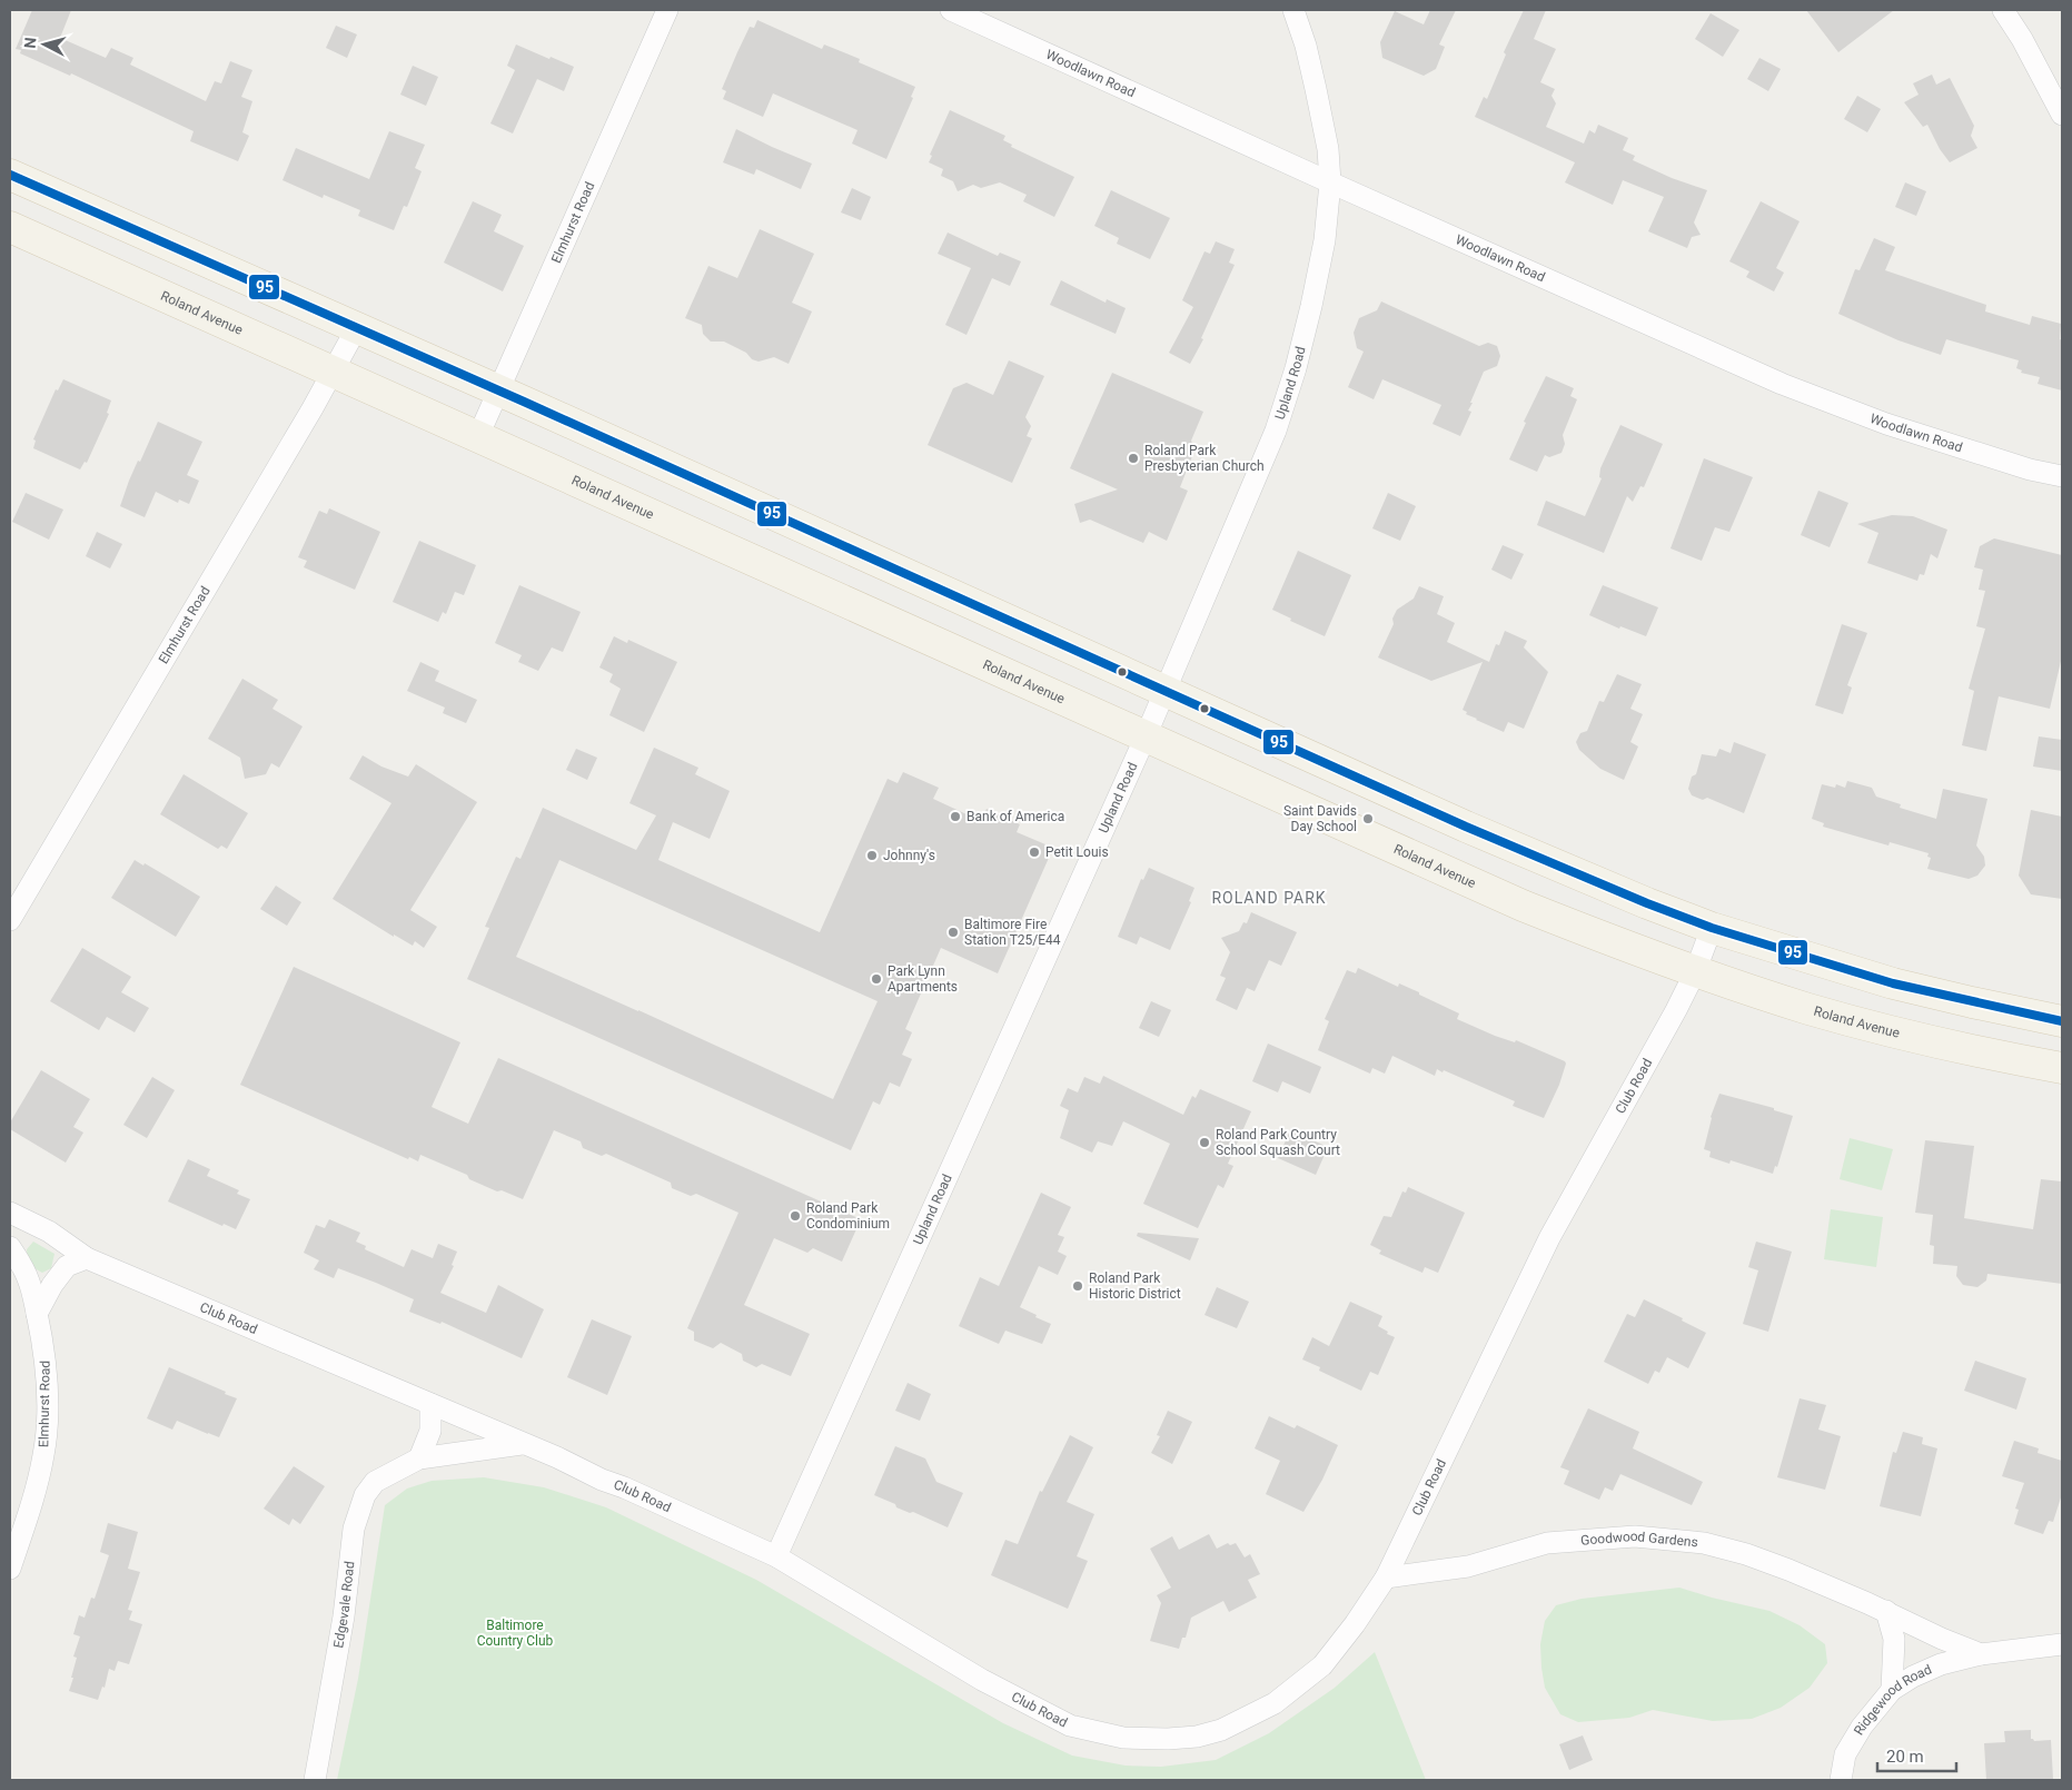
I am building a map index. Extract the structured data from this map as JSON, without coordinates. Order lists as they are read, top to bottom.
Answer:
{
  "streets": {
    "main road": ["Roland Avenue"],
    "street": [
      "Woodlawn Road",
      "Elmhurst Road",
      "Upland Road",
      "Club Road",
      "Goodwood Gardens",
      "Edgevale Road",
      "Ridgewood Road"
    ]
  },
  "crossings": [
    ["Woodlawn Road", "Upland Road"],
    ["Elmhurst Road", "Roland Avenue"],
    ["Roland Avenue", "Upland Road"],
    ["Roland Avenue", "Club Road"],
    ["Upland Road", "Club Road"],
    ["Club Road", "Goodwood Gardens"],
    ["Club Road", "Edgevale Road"],
    ["Goodwood Gardens", "Ridgewood Road"]
  ],
  "districts": ["ROLAND PARK"],
  "parks": ["Baltimore Country Club"],
  "places": [
    "Roland Park Presbyterian Church",
    "Bank of America",
    "Saint Davids Day School",
    "Petit Louis",
    "Johnny's",
    "Baltimore Fire Station T25/E44",
    "Park Lynn Apartments",
    "Roland Park Country School Squash Court",
    "Roland Park Condominium",
    "Roland Park Historic District"
  ],
  "lines": ["transit line 95"],
  "scale_bar": "20 m",
  "north": "left"
}
